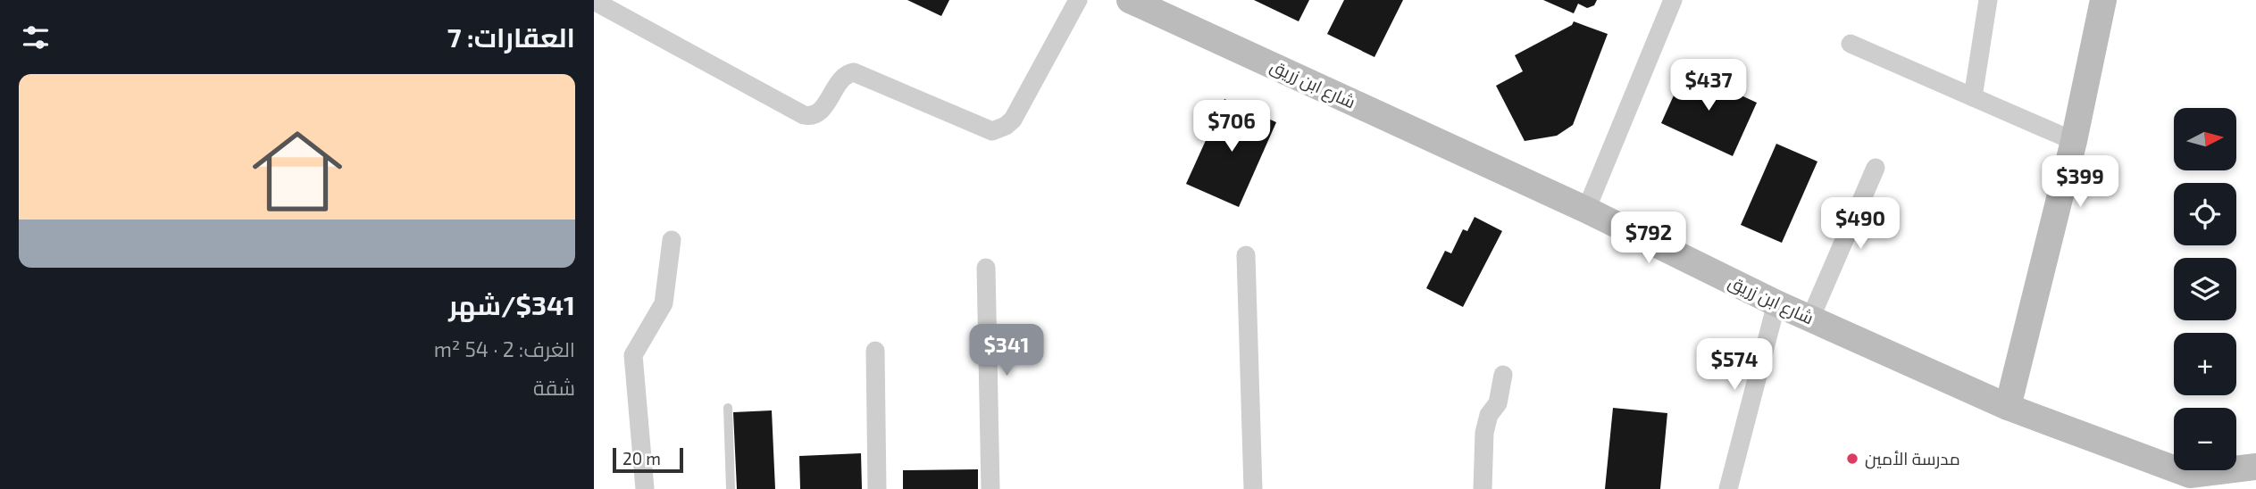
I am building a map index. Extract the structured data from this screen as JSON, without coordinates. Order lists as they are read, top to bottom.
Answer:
{
  "streets": {
    "street": ["شارع ابن زريق"]
  },
  "places": ["مدرسة الأمين"],
  "scale_bar": "20 m",
  "north": "right",
  "page": {
    "heading": "العقارات: 7",
    "price": [
      "$437",
      "$706",
      "$399",
      "$490",
      "$792",
      "$341",
      "$574"
    ],
    "list": [
      {
        "name": "$341/شهر",
        "note": "الغرف: 2 · 54 m² · شقة"
      }
    ],
    "map_buttons": ["+", "−"],
    "scale": "20 m"
  }
}
